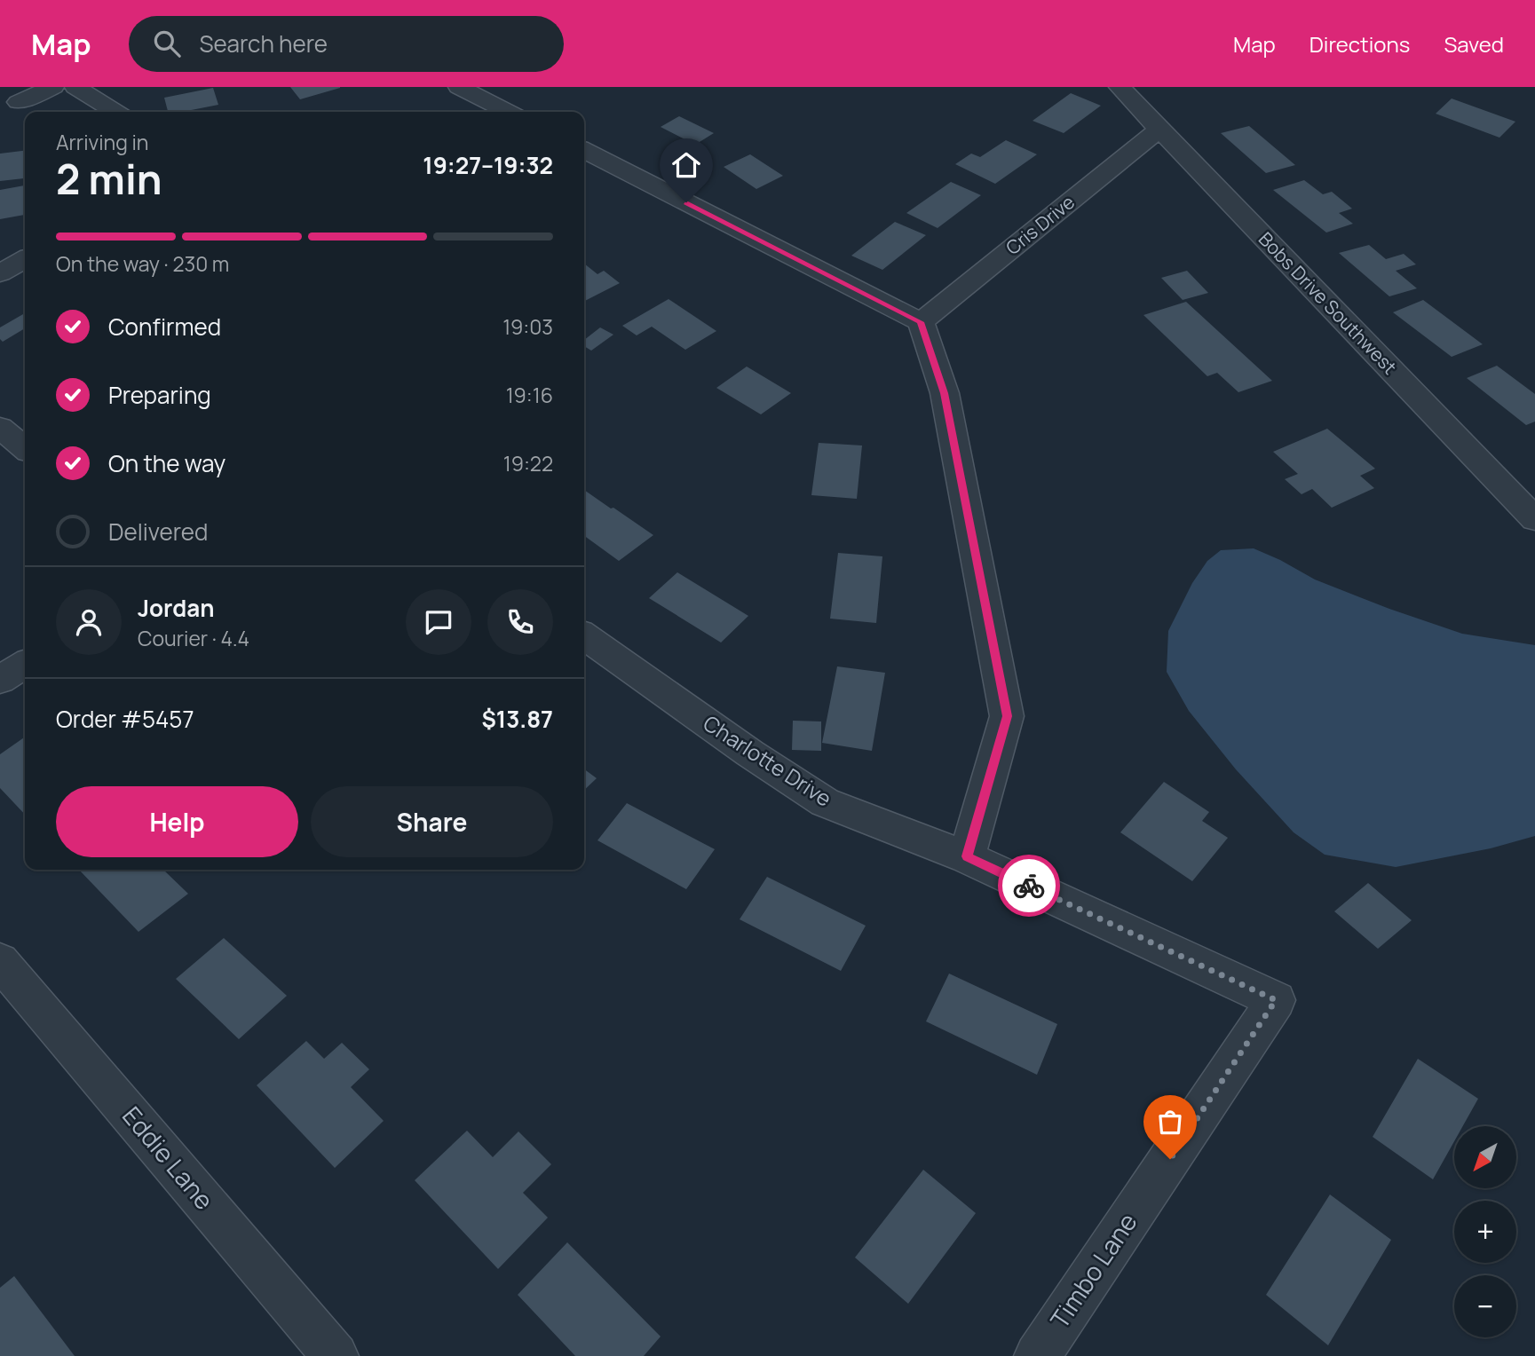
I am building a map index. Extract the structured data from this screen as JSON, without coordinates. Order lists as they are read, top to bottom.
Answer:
{
  "streets": {
    "street": [
      "Cris Drive",
      "Bobs Drive Southwest",
      "Charlotte Drive",
      "Eddie Lane",
      "Timbo Lane"
    ]
  },
  "crossings": [
    ["Cris Drive", "Bobs Drive Southwest"],
    ["Charlotte Drive", "Timbo Lane"]
  ],
  "north": "bottom left",
  "page": {
    "header": "Map",
    "search": "Search here",
    "nav": ["Map", "Directions", "Saved"],
    "heading": ["2 min", "Arriving in", "19:27–19:32"],
    "panel": [
      "Jordan",
      "Courier · 4.4",
      "Order #5457",
      "$13.87"
    ],
    "bar": "On the way · 230 m",
    "list": [
      ["Confirmed", "19:03"],
      ["Preparing", "19:16"],
      ["On the way", "19:22"],
      "Delivered"
    ],
    "buttons": ["Help", "Share"],
    "map_buttons": ["+", "−"]
  }
}
